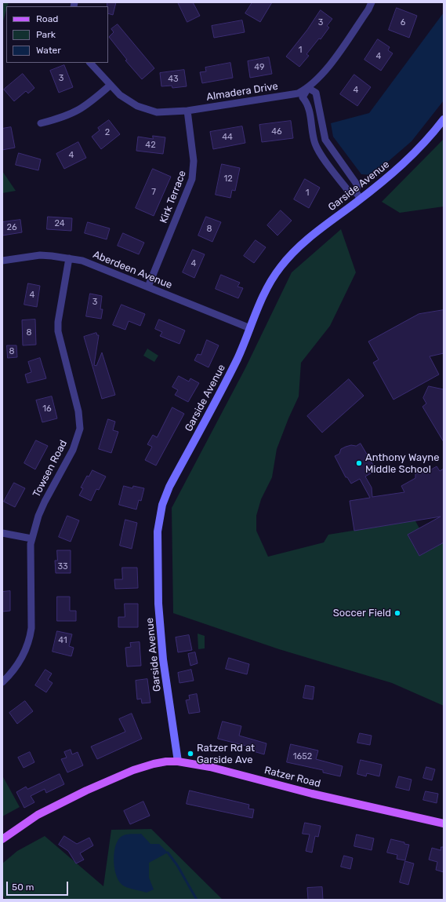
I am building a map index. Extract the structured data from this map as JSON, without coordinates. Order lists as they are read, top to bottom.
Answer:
{
  "streets": {
    "main road": ["Ratzer Road"],
    "street": [
      "Almadera Drive",
      "Garside Avenue",
      "Kirk Terrace",
      "Aberdeen Avenue",
      "Towsen Road"
    ]
  },
  "crossings": [
    ["Almadera Drive", "Kirk Terrace"],
    ["Garside Avenue", "Aberdeen Avenue"],
    ["Garside Avenue", "Ratzer Road"],
    ["Kirk Terrace", "Aberdeen Avenue"],
    ["Aberdeen Avenue", "Towsen Road"]
  ],
  "places": ["Anthony Wayne Middle School", "Soccer Field", "Ratzer Rd at Garside Ave"],
  "house_numbers": [
    "3",
    "6",
    "1",
    "4",
    "49",
    "3",
    "43",
    "4",
    "46",
    "2",
    "44",
    "42",
    "4",
    "12",
    "7",
    "1",
    "24",
    "26",
    "8",
    "4",
    "4",
    "3",
    "8",
    "8",
    "16",
    "33",
    "41",
    "1652"
  ],
  "legend": ["Road", "Park", "Water"],
  "scale_bar": "50 m"
}
